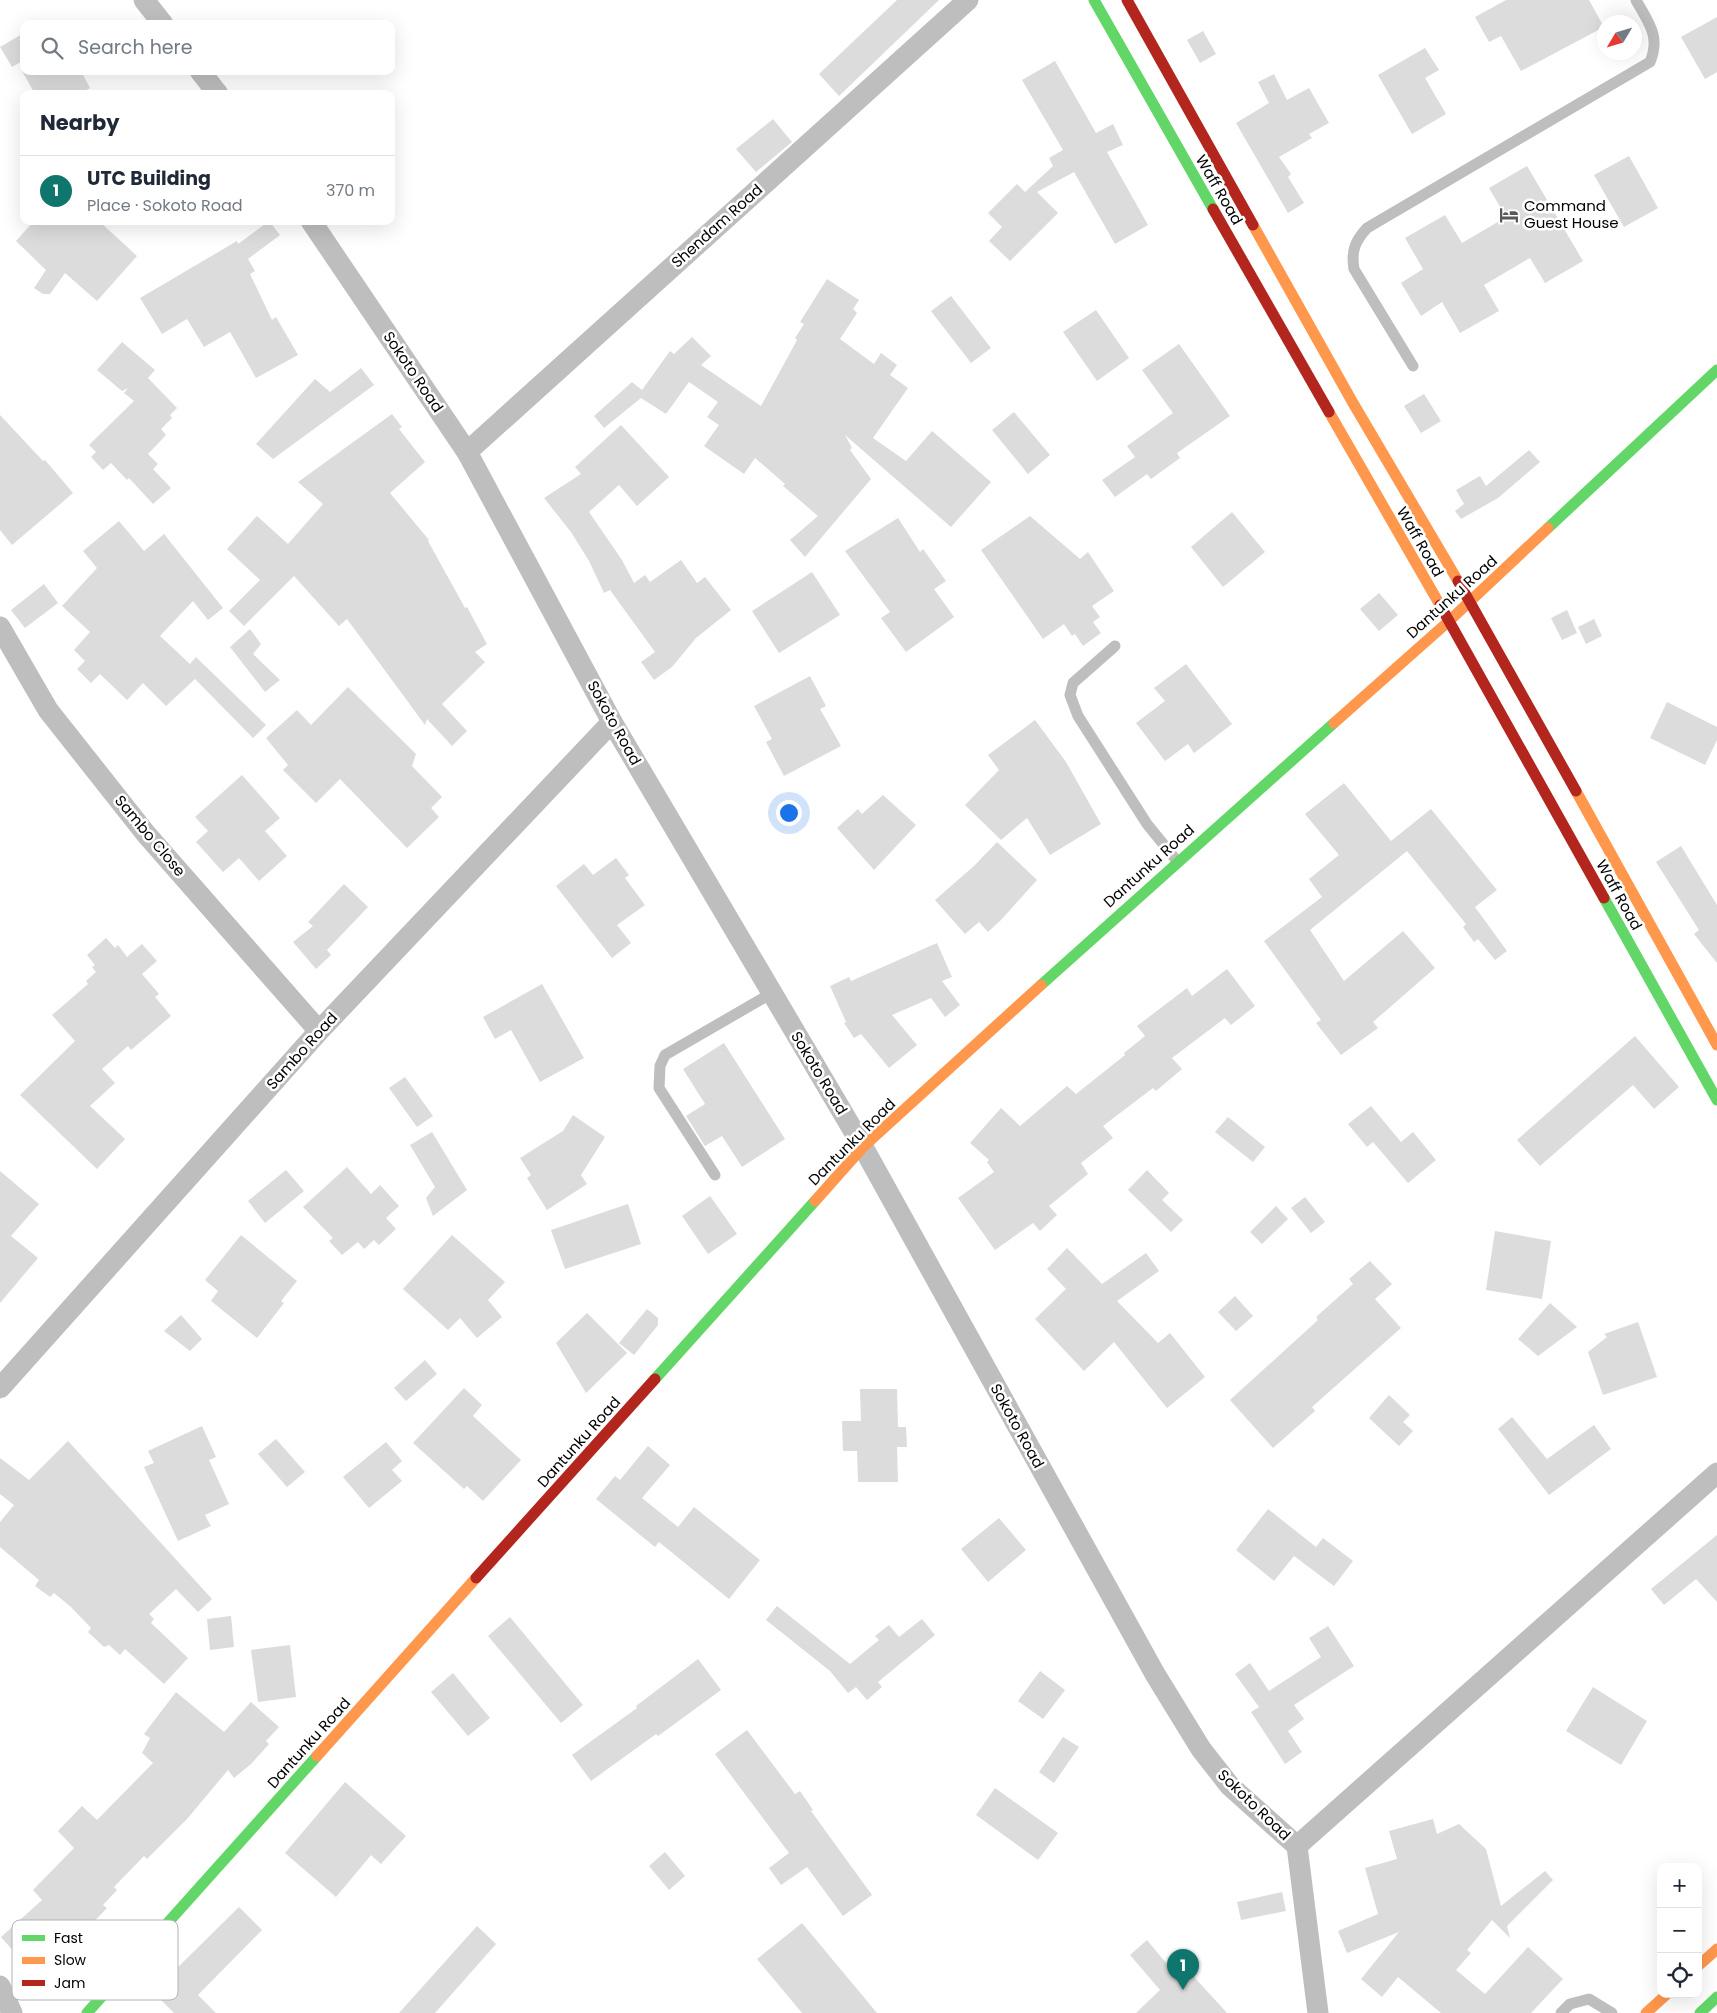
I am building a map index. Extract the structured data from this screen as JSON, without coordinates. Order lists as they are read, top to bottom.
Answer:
{
  "streets": {
    "street": [
      "Waff Road",
      "Shendam Road",
      "Sokoto Road",
      "Dantunku Road",
      "Sambo Close",
      "Sambo Road"
    ]
  },
  "crossings": [
    ["Waff Road", "Dantunku Road"],
    ["Shendam Road", "Sokoto Road"],
    ["Sokoto Road", "Dantunku Road"],
    ["Sokoto Road", "Sambo Road"],
    ["Sambo Close", "Sambo Road"]
  ],
  "places": {
    "hotel": ["Command Guest House"]
  },
  "legend": ["Fast", "Slow", "Jam"],
  "north": "bottom left",
  "page": {
    "search": "Search here",
    "heading": "Nearby",
    "list": [
      {
        "mark": "1",
        "name": "UTC Building",
        "note": "Place · Sokoto Road",
        "value": "370 m"
      }
    ],
    "map_buttons": ["+", "−"],
    "pins": "1"
  }
}
